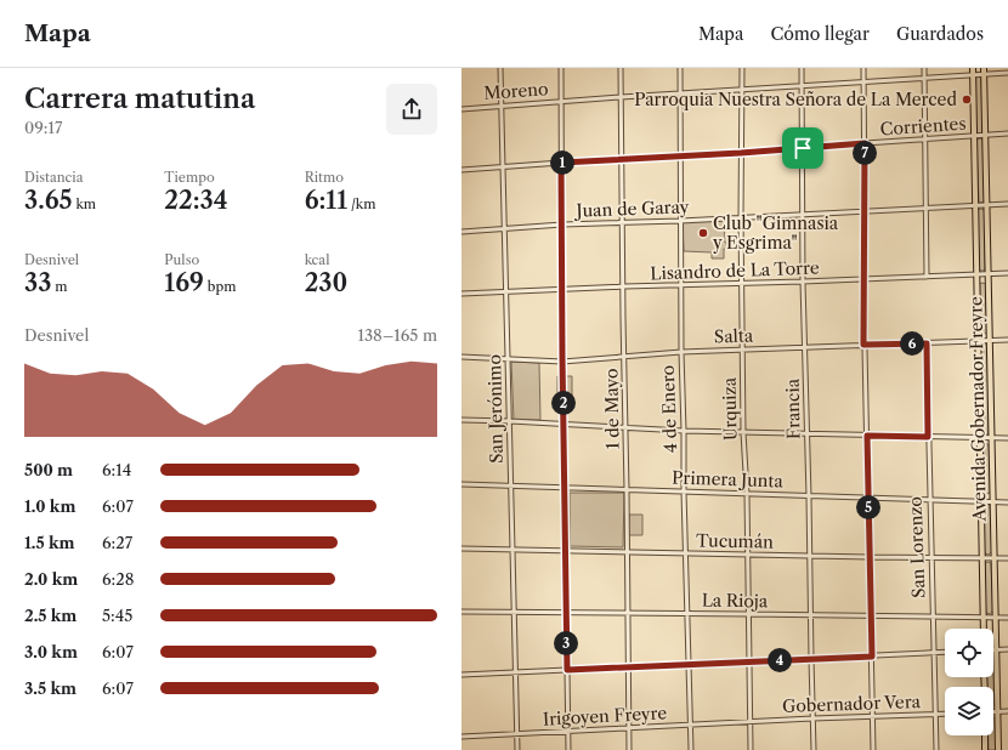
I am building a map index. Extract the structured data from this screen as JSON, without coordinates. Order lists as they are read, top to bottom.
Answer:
{
  "streets": {
    "main road": ["Avenida Gobernador Freyre"],
    "street": [
      "Moreno",
      "Corrientes",
      "Juan de Garay",
      "Lisandro de La Torre",
      "Salta",
      "San Jerónimo",
      "1 de Mayo",
      "4 de Enero",
      "Urquiza",
      "Francia",
      "Primera Junta",
      "Tucumán",
      "San Lorenzo",
      "La Rioja",
      "Gobernador Vera",
      "Irigoyen Freyre"
    ]
  },
  "crossings": [
    ["Moreno", "San Jerónimo"],
    ["Moreno", "1 de Mayo"],
    ["Moreno", "4 de Enero"],
    ["Moreno", "Urquiza"],
    ["Moreno", "Francia"],
    ["Moreno", "Avenida Gobernador Freyre"],
    ["Corrientes", "San Jerónimo"],
    ["Corrientes", "1 de Mayo"],
    ["Corrientes", "4 de Enero"],
    ["Corrientes", "Urquiza"],
    ["Corrientes", "Francia"],
    ["Corrientes", "Avenida Gobernador Freyre"],
    ["Juan de Garay", "San Jerónimo"],
    ["Juan de Garay", "1 de Mayo"],
    ["Juan de Garay", "4 de Enero"],
    ["Juan de Garay", "Urquiza"],
    ["Juan de Garay", "Francia"],
    ["Juan de Garay", "Avenida Gobernador Freyre"],
    ["Lisandro de La Torre", "San Jerónimo"],
    ["Lisandro de La Torre", "1 de Mayo"],
    ["Lisandro de La Torre", "4 de Enero"],
    ["Lisandro de La Torre", "Urquiza"],
    ["Lisandro de La Torre", "Francia"],
    ["Lisandro de La Torre", "Avenida Gobernador Freyre"],
    ["Salta", "San Jerónimo"],
    ["Salta", "1 de Mayo"],
    ["Salta", "4 de Enero"],
    ["Salta", "Urquiza"],
    ["Salta", "Francia"],
    ["Salta", "Avenida Gobernador Freyre"],
    ["Salta", "San Lorenzo"],
    ["San Jerónimo", "Primera Junta"],
    ["San Jerónimo", "Tucumán"],
    ["San Jerónimo", "La Rioja"],
    ["San Jerónimo", "Irigoyen Freyre"],
    ["1 de Mayo", "Primera Junta"],
    ["1 de Mayo", "Tucumán"],
    ["1 de Mayo", "La Rioja"],
    ["1 de Mayo", "Irigoyen Freyre"],
    ["4 de Enero", "Primera Junta"],
    ["4 de Enero", "Tucumán"],
    ["4 de Enero", "La Rioja"],
    ["4 de Enero", "Irigoyen Freyre"],
    ["Urquiza", "Primera Junta"],
    ["Urquiza", "Tucumán"],
    ["Urquiza", "La Rioja"],
    ["Urquiza", "Gobernador Vera"],
    ["Urquiza", "Irigoyen Freyre"],
    ["Francia", "Primera Junta"],
    ["Francia", "Tucumán"],
    ["Francia", "La Rioja"],
    ["Francia", "Gobernador Vera"],
    ["Avenida Gobernador Freyre", "Primera Junta"],
    ["Avenida Gobernador Freyre", "Tucumán"],
    ["Avenida Gobernador Freyre", "La Rioja"],
    ["Primera Junta", "San Lorenzo"],
    ["Tucumán", "San Lorenzo"],
    ["San Lorenzo", "La Rioja"],
    ["San Lorenzo", "Gobernador Vera"],
    ["Gobernador Vera", "Irigoyen Freyre"]
  ],
  "places": ["Parroquia Nuestra Señora de La Merced", "Club \"Gimnasia y Esgrima\""],
  "page": {
    "header": "Mapa",
    "nav": ["Mapa", "Cómo llegar", "Guardados"],
    "heading": ["Carrera matutina", "09:17"],
    "pins": [
      "7",
      "1",
      "6",
      "2",
      "5",
      "3",
      "4"
    ],
    "stats": [
      ["Distancia", "3.65 km"],
      ["Tiempo", "22:34"],
      ["Ritmo", "6:11 /km"],
      ["Desnivel", "33 m"],
      ["Pulso", "169 bpm"],
      ["kcal", "230"]
    ],
    "chart": ["Desnivel", "138–165 m"],
    "list": [
      {
        "name": "500 m",
        "note": "6:14"
      },
      {
        "name": "1.0 km",
        "note": "6:07"
      },
      {
        "name": "1.5 km",
        "note": "6:27"
      },
      {
        "name": "2.0 km",
        "note": "6:28"
      },
      {
        "name": "2.5 km",
        "note": "5:45"
      },
      {
        "name": "3.0 km",
        "note": "6:07"
      },
      {
        "name": "3.5 km",
        "note": "6:07"
      }
    ]
  }
}
